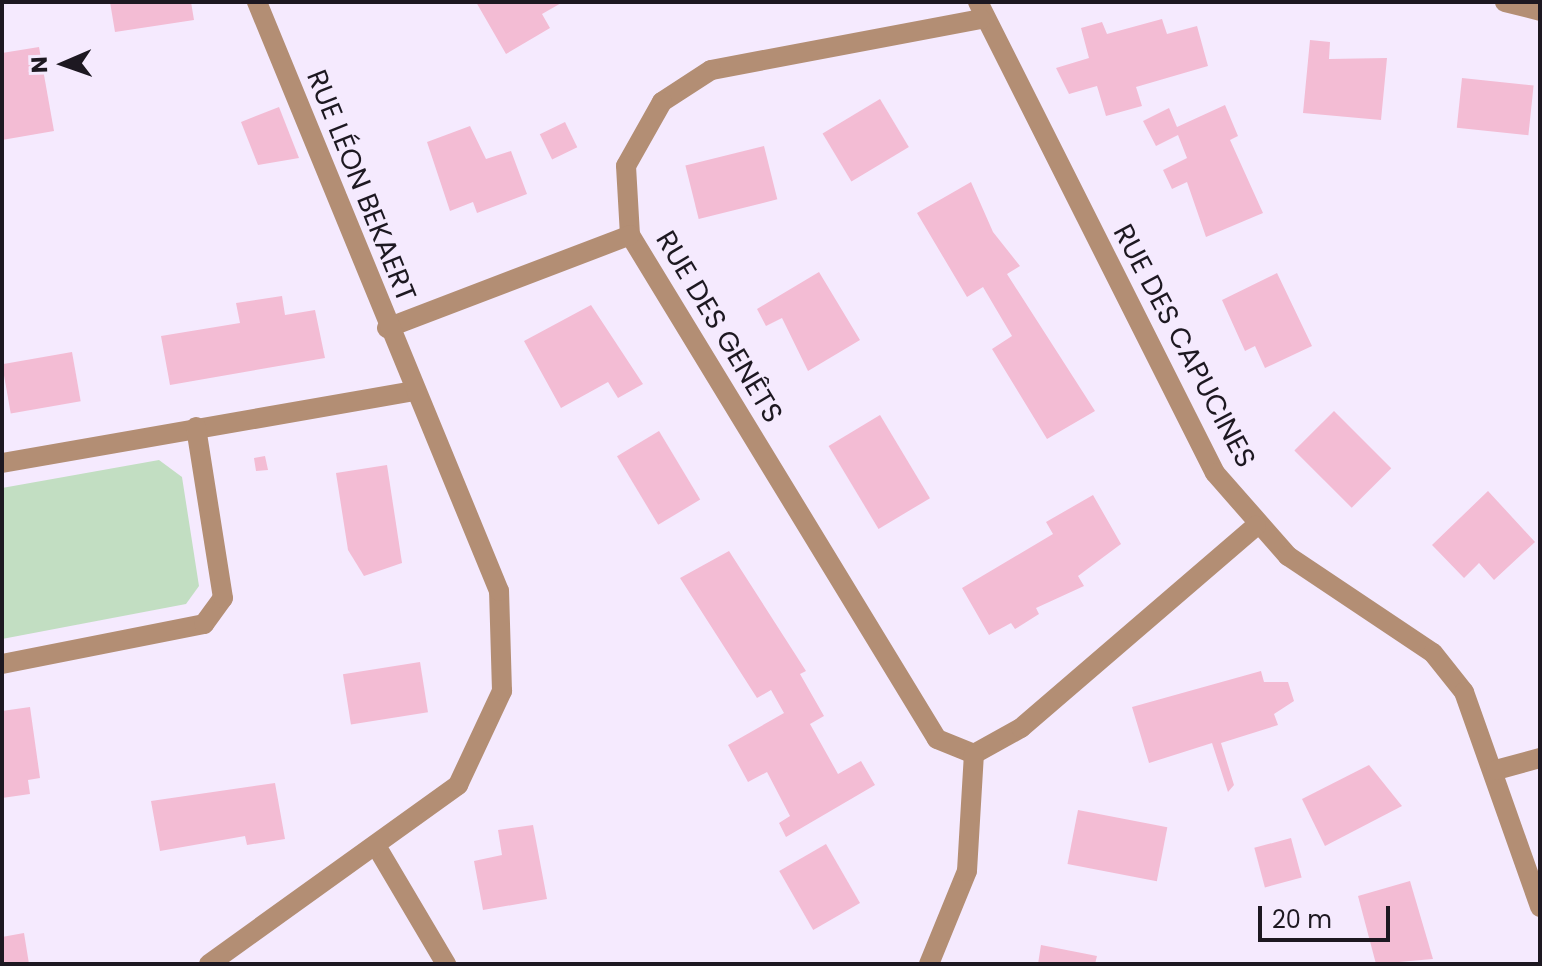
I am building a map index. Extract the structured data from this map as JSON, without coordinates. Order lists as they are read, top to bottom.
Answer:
{
  "streets": {
    "street": ["RUE LÉON BEKAERT", "RUE DES GENÊTS", "RUE DES CAPUCINES"]
  },
  "crossings": [
    ["RUE DES GENÊTS", "RUE DES CAPUCINES"]
  ],
  "scale_bar": "20 m",
  "north": "left"
}
